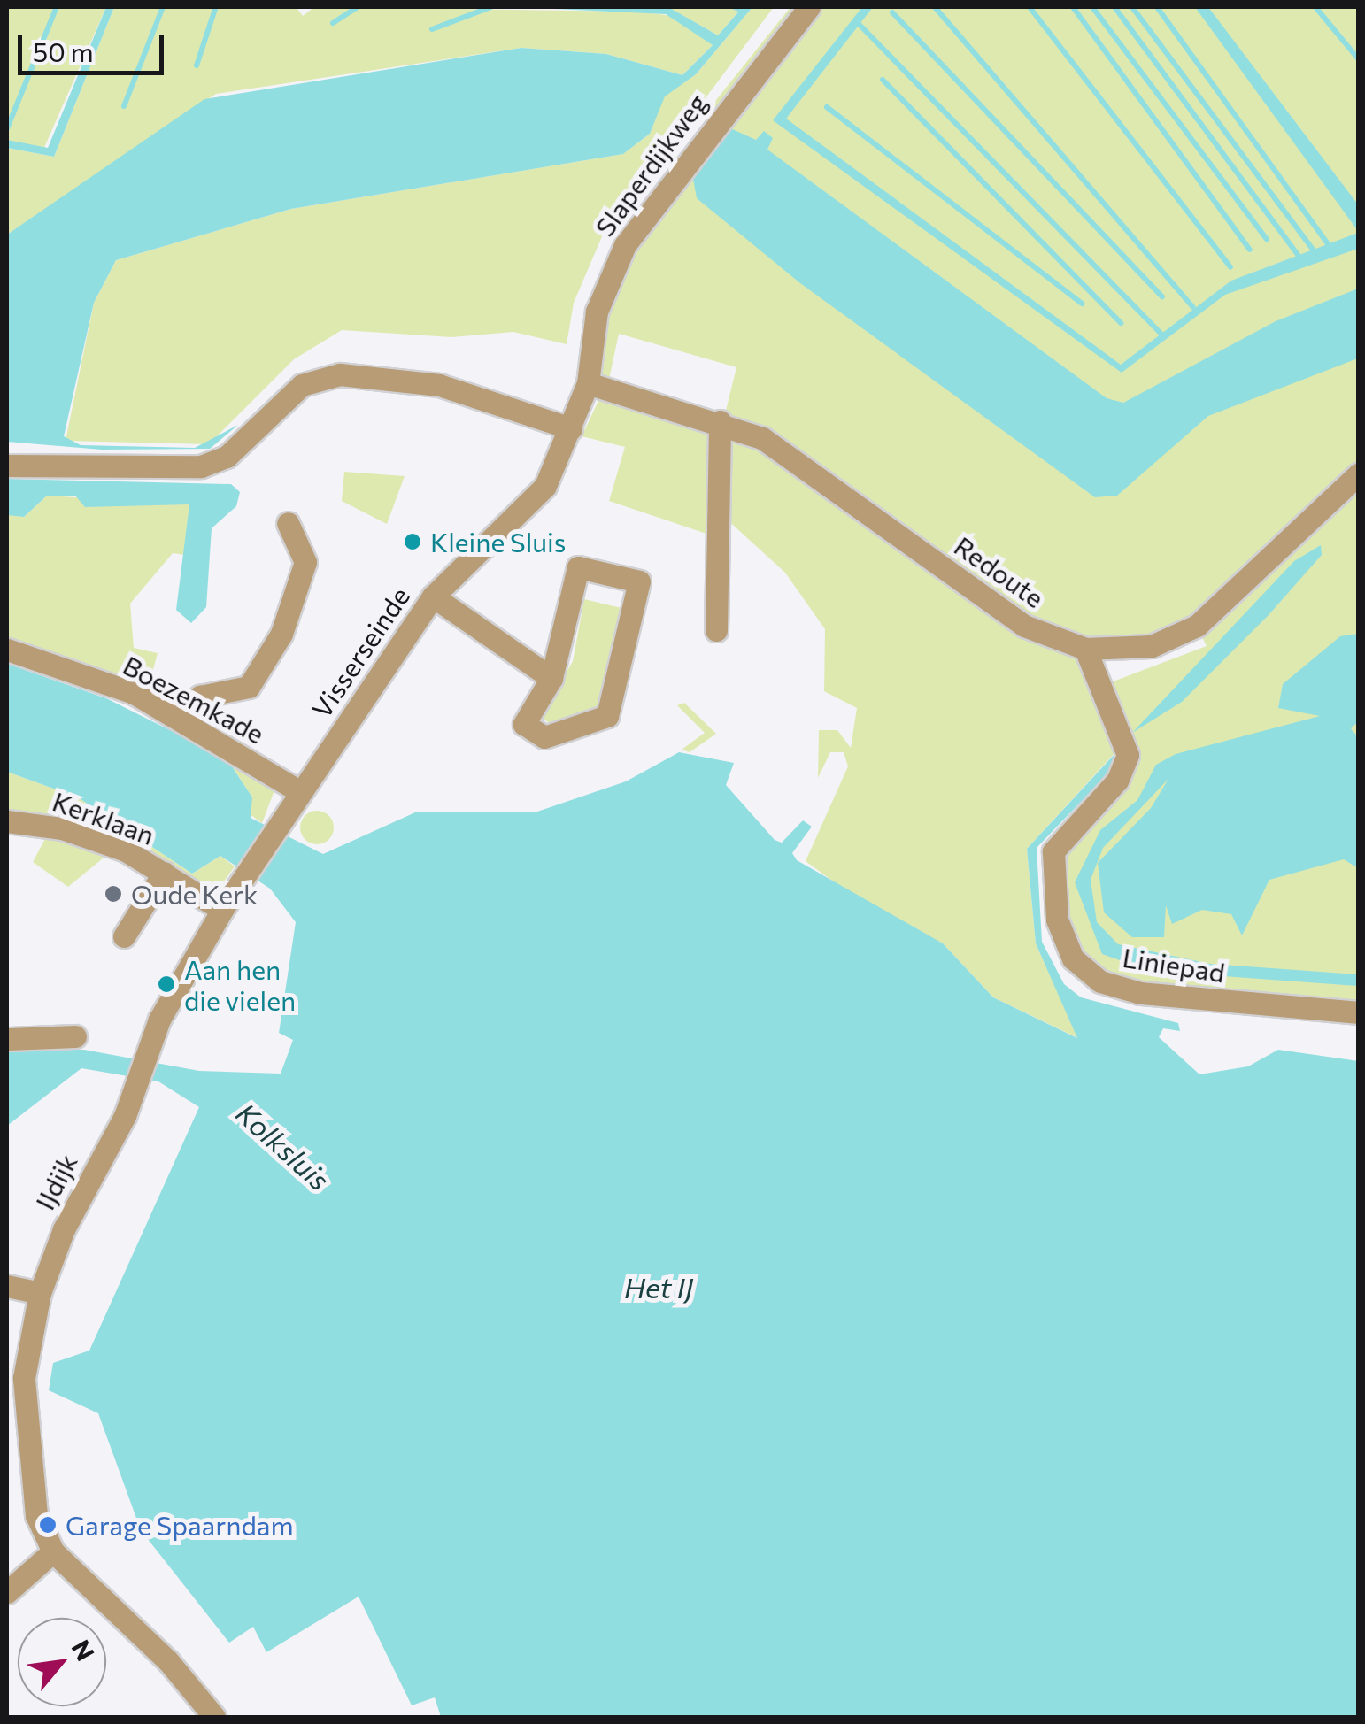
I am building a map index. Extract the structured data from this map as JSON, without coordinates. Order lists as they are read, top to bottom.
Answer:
{
  "streets": {
    "street": [
      "Slaperdijkweg",
      "Redoute",
      "Visserseinde",
      "Boezemkade",
      "Kerklaan",
      "Liniepad",
      "IJdijk"
    ]
  },
  "crossings": [
    ["Slaperdijkweg", "Redoute"],
    ["Slaperdijkweg", "Visserseinde"],
    ["Redoute", "Liniepad"],
    ["Visserseinde", "Boezemkade"],
    ["Visserseinde", "IJdijk"],
    ["Kerklaan", "IJdijk"]
  ],
  "water": ["Kolksluis", "Het IJ"],
  "places": [
    "Kleine Sluis",
    "Oude Kerk",
    "Aan hen die vielen",
    "Garage Spaarndam"
  ],
  "scale_bar": "50 m",
  "north": "top right"
}
